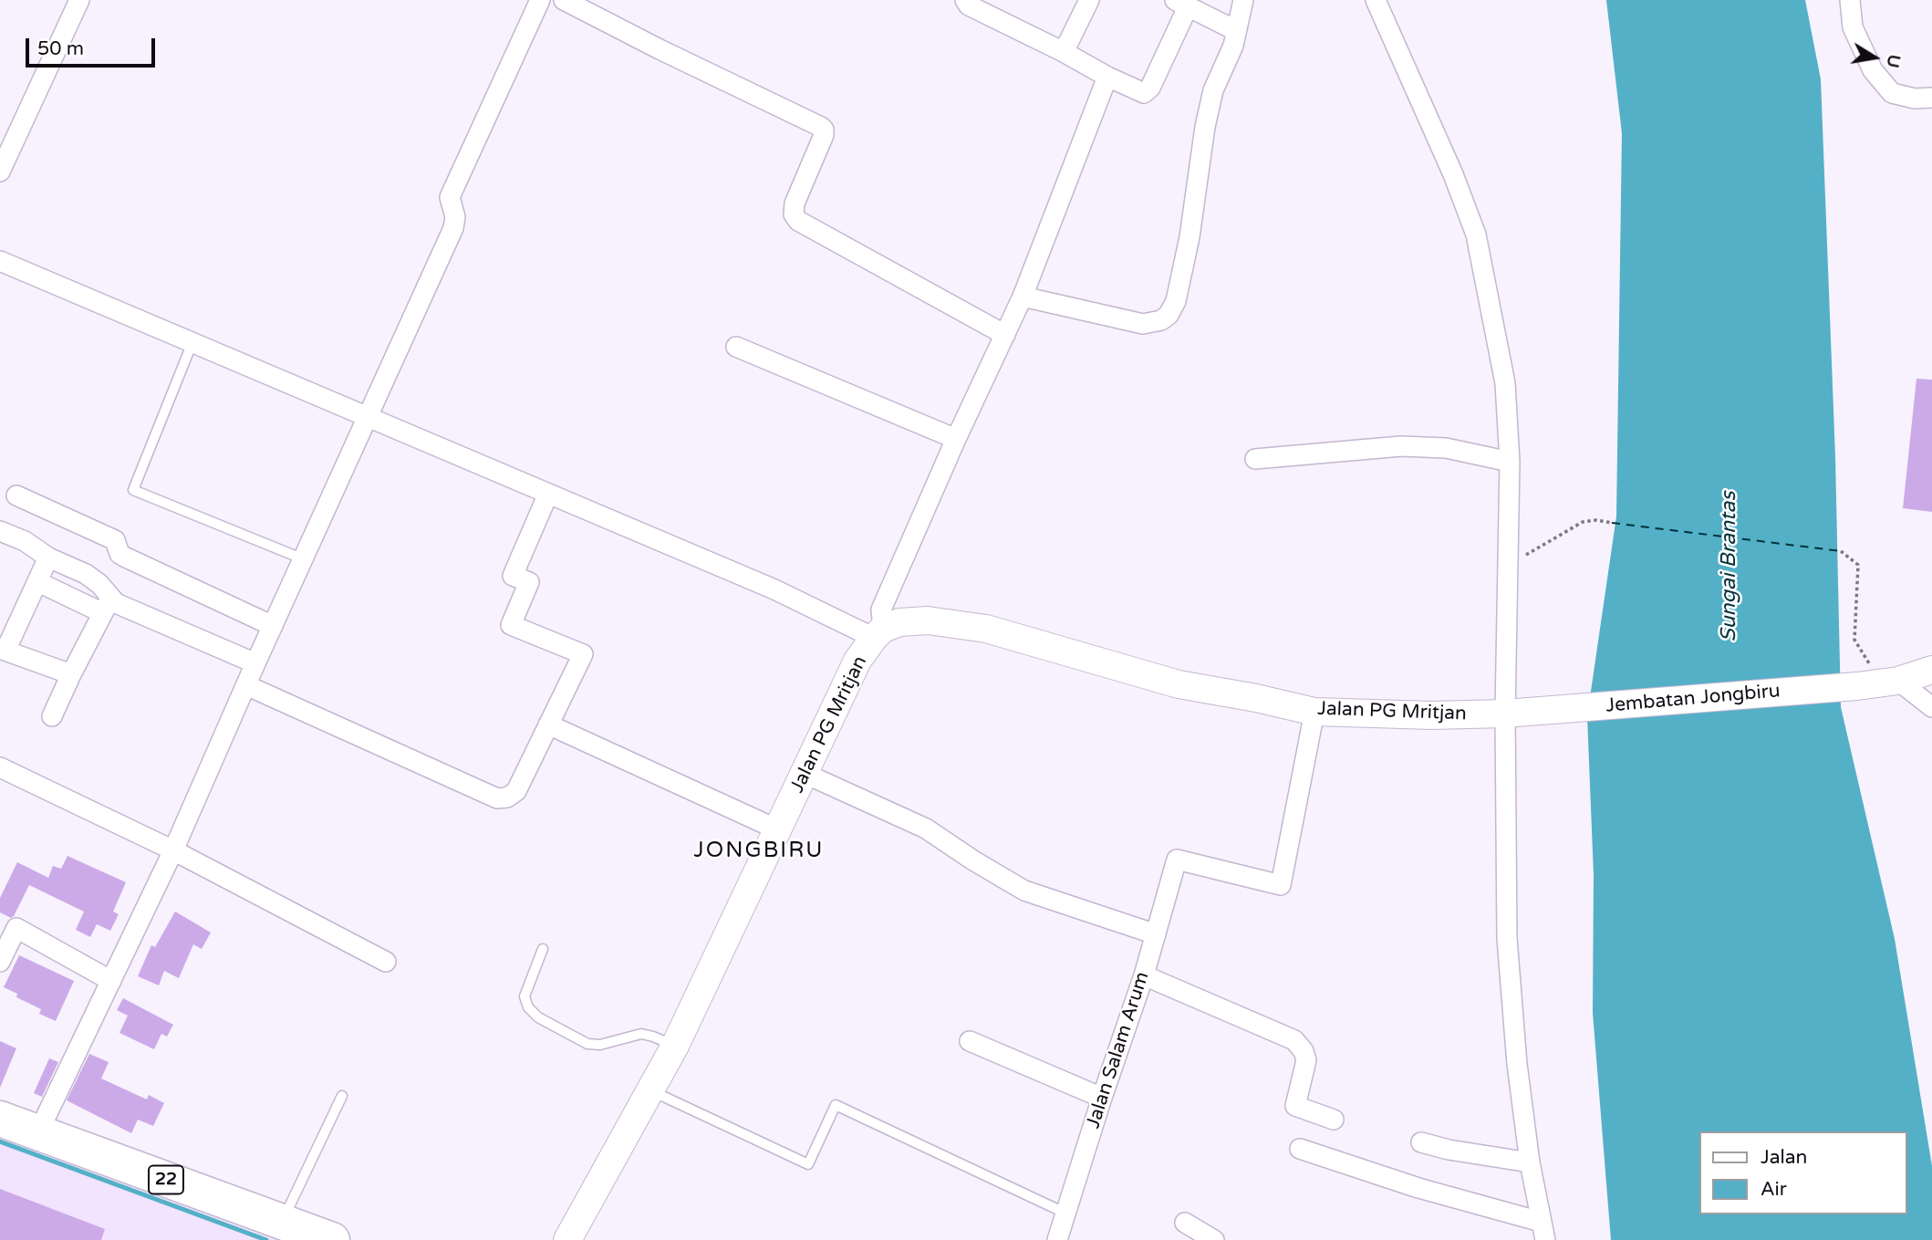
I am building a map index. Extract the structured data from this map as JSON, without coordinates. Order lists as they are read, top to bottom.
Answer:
{
  "streets": {
    "highway": ["22"],
    "main road": ["Jembatan Jongbiru", "Jalan PG Mritjan"],
    "street": ["Jalan Salam Arum"]
  },
  "crossings": [
    ["Jembatan Jongbiru", "Jalan PG Mritjan"],
    ["Jalan PG Mritjan", "Jalan Salam Arum"]
  ],
  "districts": ["JONGBIRU"],
  "water": ["Sungai Brantas"],
  "legend": ["Jalan", "Air"],
  "scale_bar": "50 m",
  "north": "right"
}
